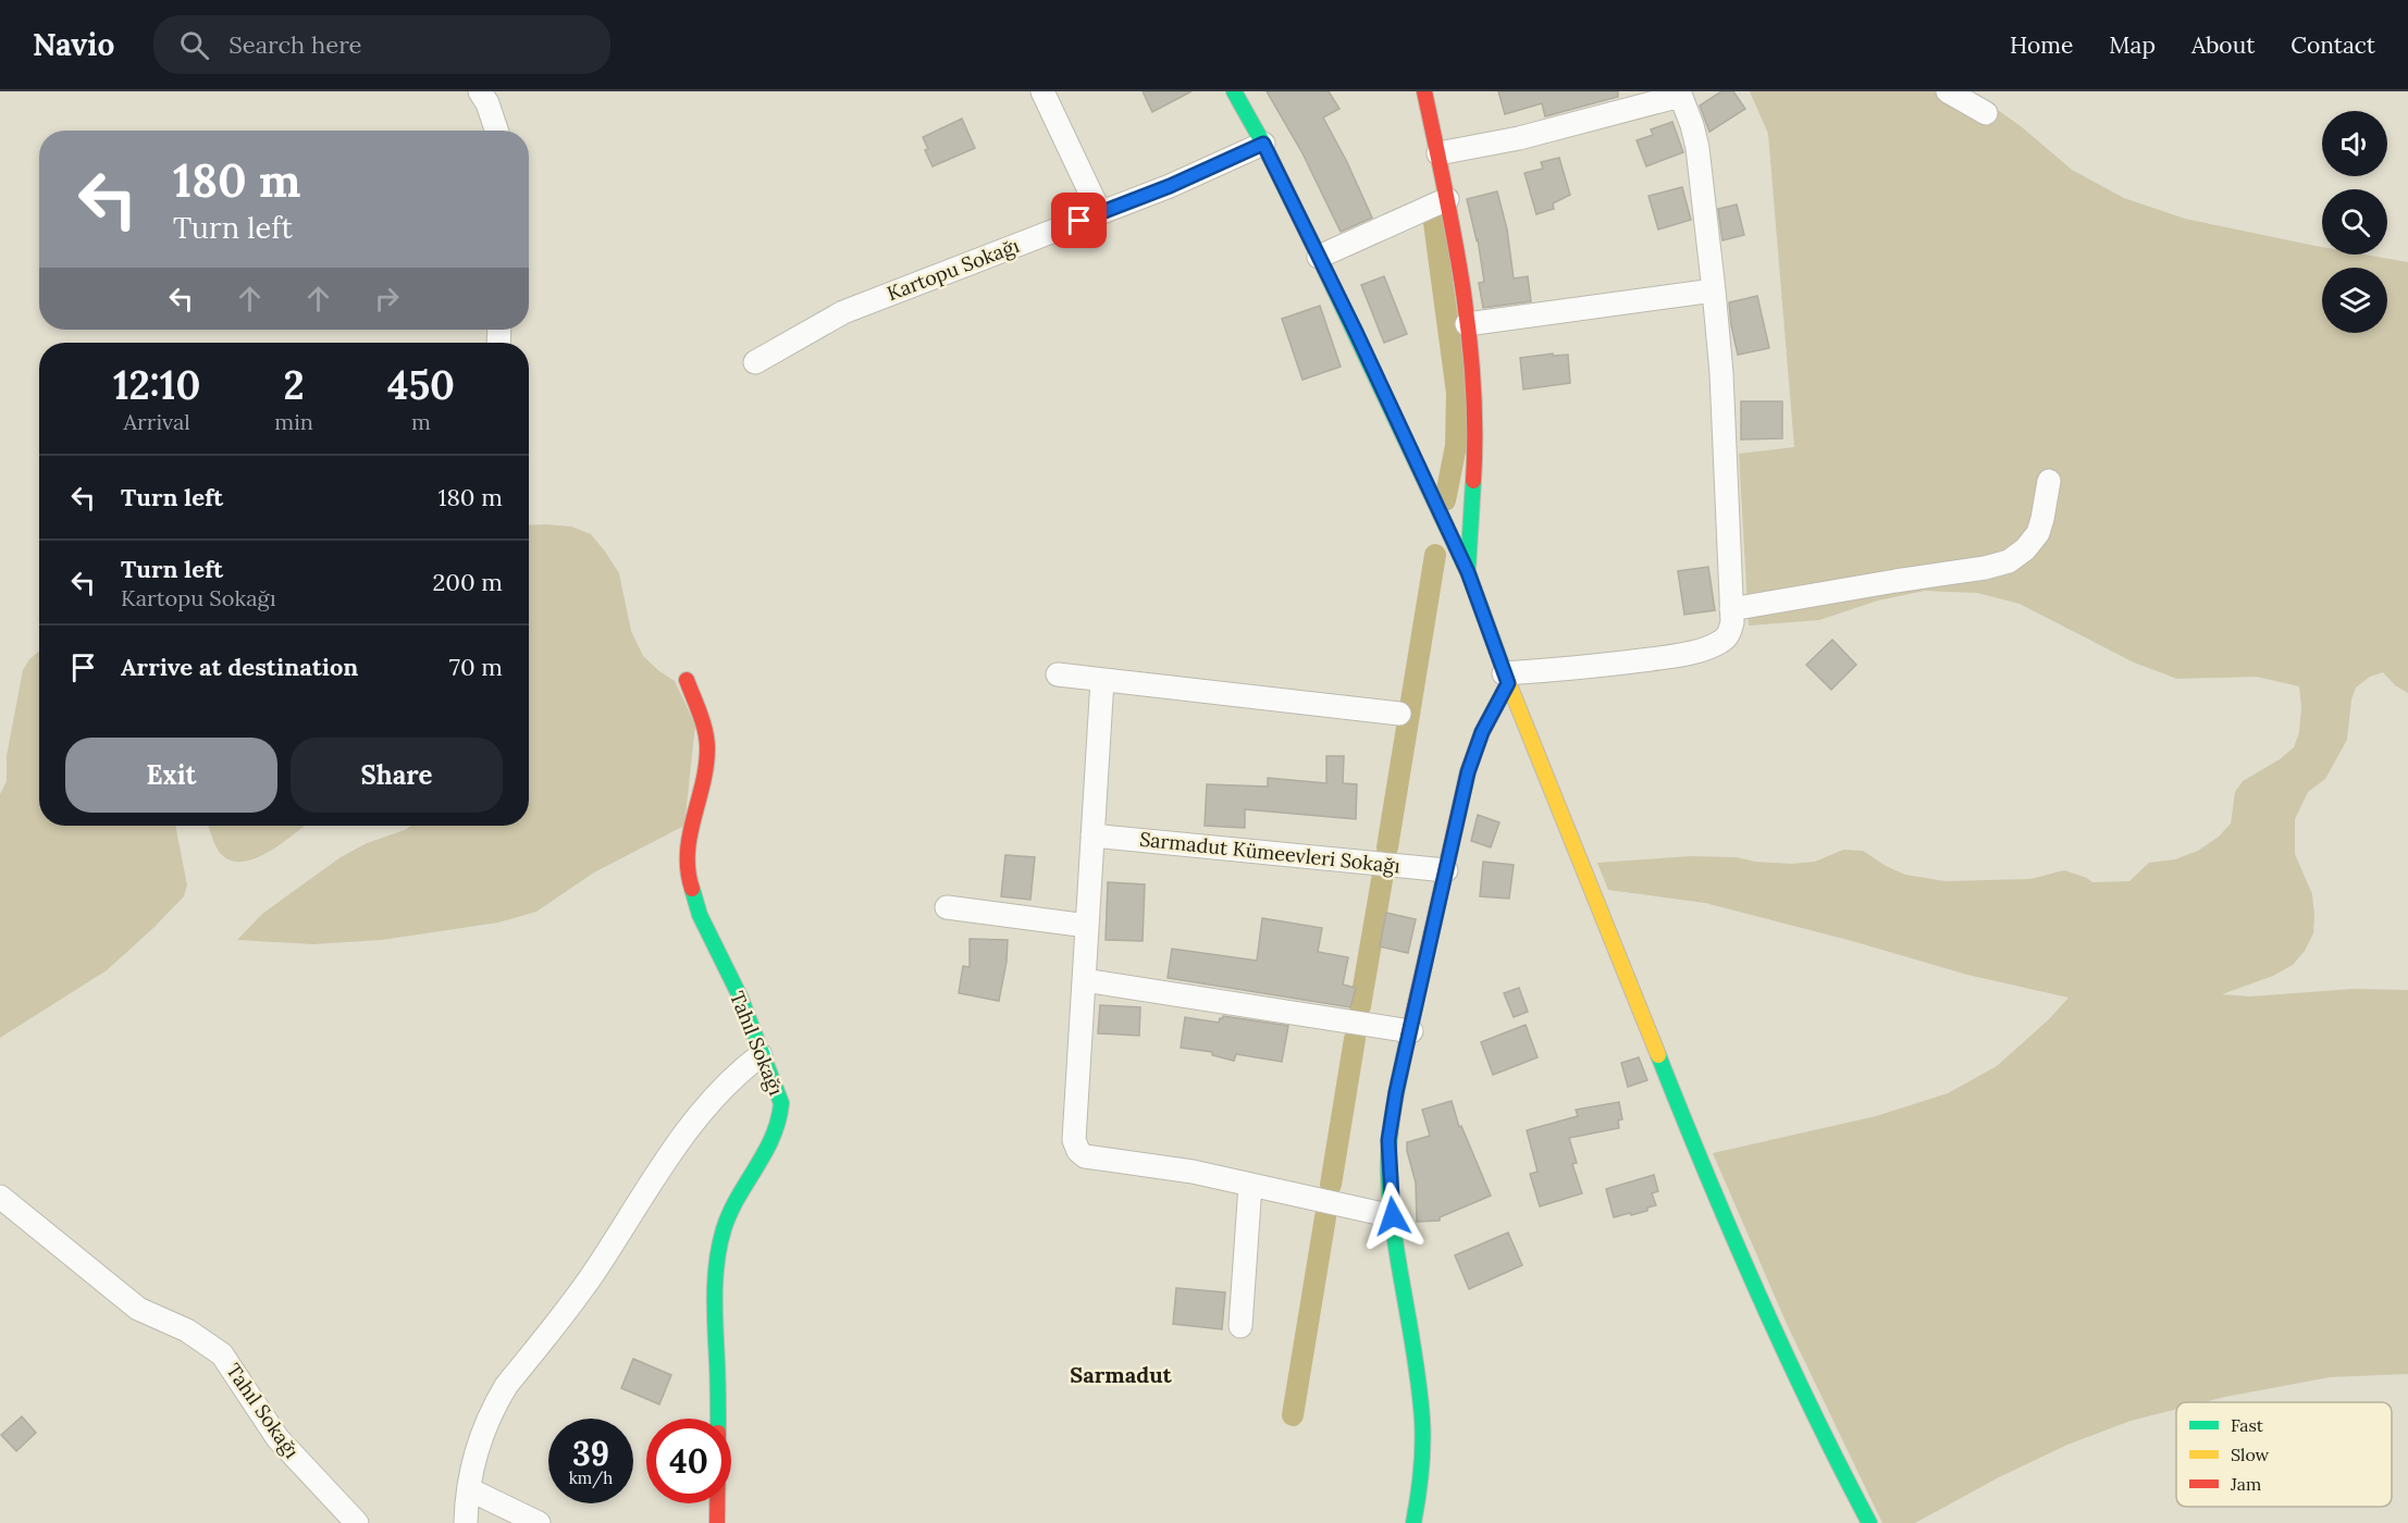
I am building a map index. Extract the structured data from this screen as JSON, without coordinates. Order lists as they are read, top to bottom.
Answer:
{
  "streets": {
    "street": ["Kartopu Sokağı", "Sarmadut Kümeevleri Sokağı", "Tahıl Sokağı"]
  },
  "districts": ["Sarmadut"],
  "legend": ["Fast", "Slow", "Jam"],
  "page": {
    "header": "Navio",
    "search": "Search here",
    "nav": [
      "Home",
      "Map",
      "About",
      "Contact"
    ],
    "turn": ["180 m", "Turn left"],
    "eta": [
      "12:10",
      "Arrival",
      "2",
      "min",
      "450",
      "m"
    ],
    "list": [
      {
        "name": "Turn left",
        "value": "180 m"
      },
      {
        "name": "Turn left",
        "note": "Kartopu Sokağı",
        "value": "200 m"
      },
      {
        "name": "Arrive at destination",
        "value": "70 m"
      }
    ],
    "buttons": ["Exit", "Share"],
    "speed": "39 km/h",
    "limit": "40"
  }
}
